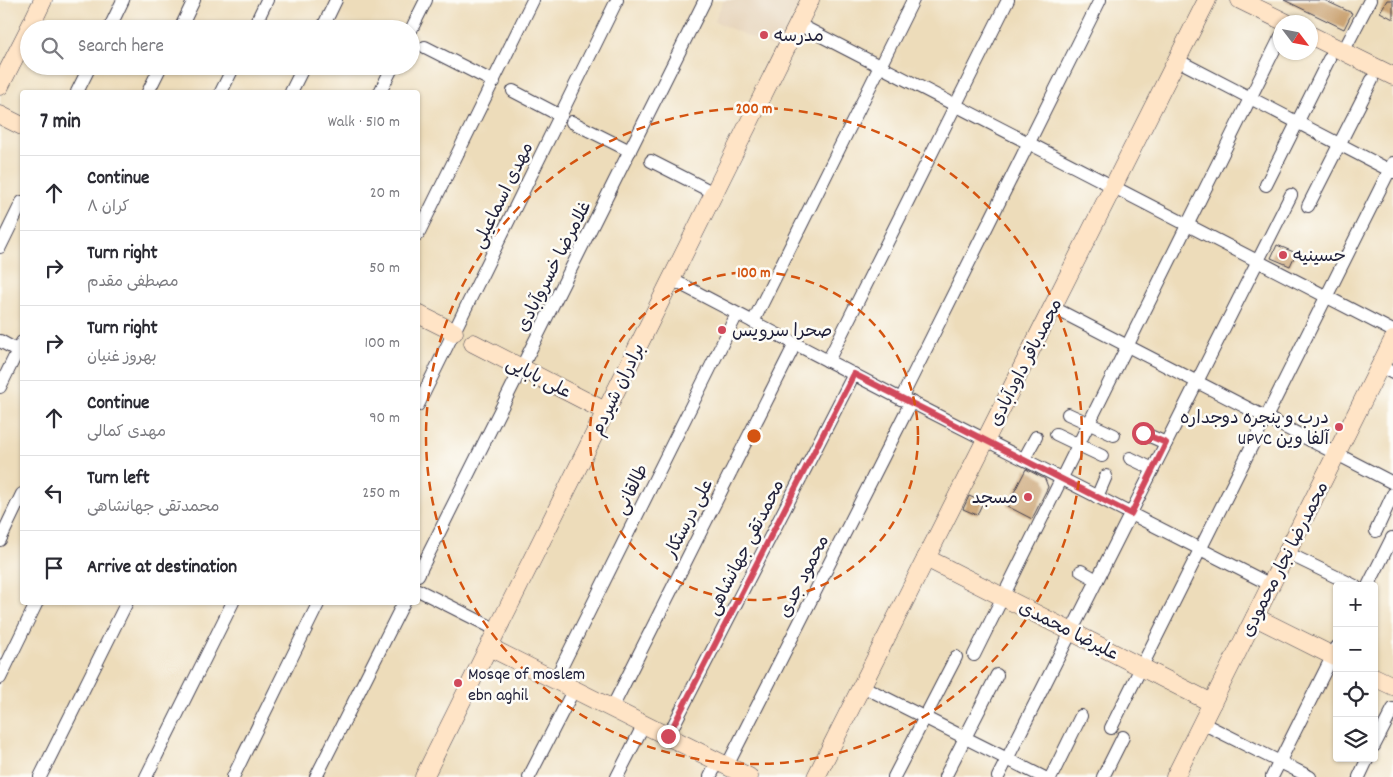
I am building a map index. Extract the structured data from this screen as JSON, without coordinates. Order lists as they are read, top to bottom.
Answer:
{
  "streets": {
    "street": [
      "مهدی اسماعیلی",
      "غلامرضا خسروآبادی",
      "محمدباقر داودآبادی",
      "علی بابایی",
      "برادران شیردم",
      "طالقانی",
      "علی درستکار",
      "محمدتقی جهانشاهی",
      "محمدرضا نجار محمودی",
      "محمود جدی",
      "علیرضا محمدی"
    ]
  },
  "crossings": [
    ["غلامرضا خسروآبادی", "علی بابایی"],
    ["محمدباقر داودآبادی", "علیرضا محمدی"],
    ["علی بابایی", "برادران شیردم"],
    ["محمدرضا نجار محمودی", "علیرضا محمدی"]
  ],
  "places": [
    "مدرسه",
    "حسینیه",
    "صحرا سرویس",
    "درب و پنجره دوجداره UPVC آلفا وین",
    "مسجد",
    "Mosqe of moslem ebn aghil"
  ],
  "north": "bottom right",
  "page": {
    "search": "Search here",
    "heading": ["7 min", "Walk · 510 m"],
    "list": [
      ["Continue", "کران ۸", "20 m"],
      ["Turn right", "مصطفی مقدم", "50 m"],
      ["Turn right", "بهروز غنیان", "100 m"],
      ["Continue", "مهدی کمالی", "90 m"],
      ["Turn left", "محمدتقی جهانشاهی", "250 m"],
      "Arrive at destination"
    ],
    "map_buttons": ["+", "−"]
  },
  "rings": ["200 m", "100 m"]
}
